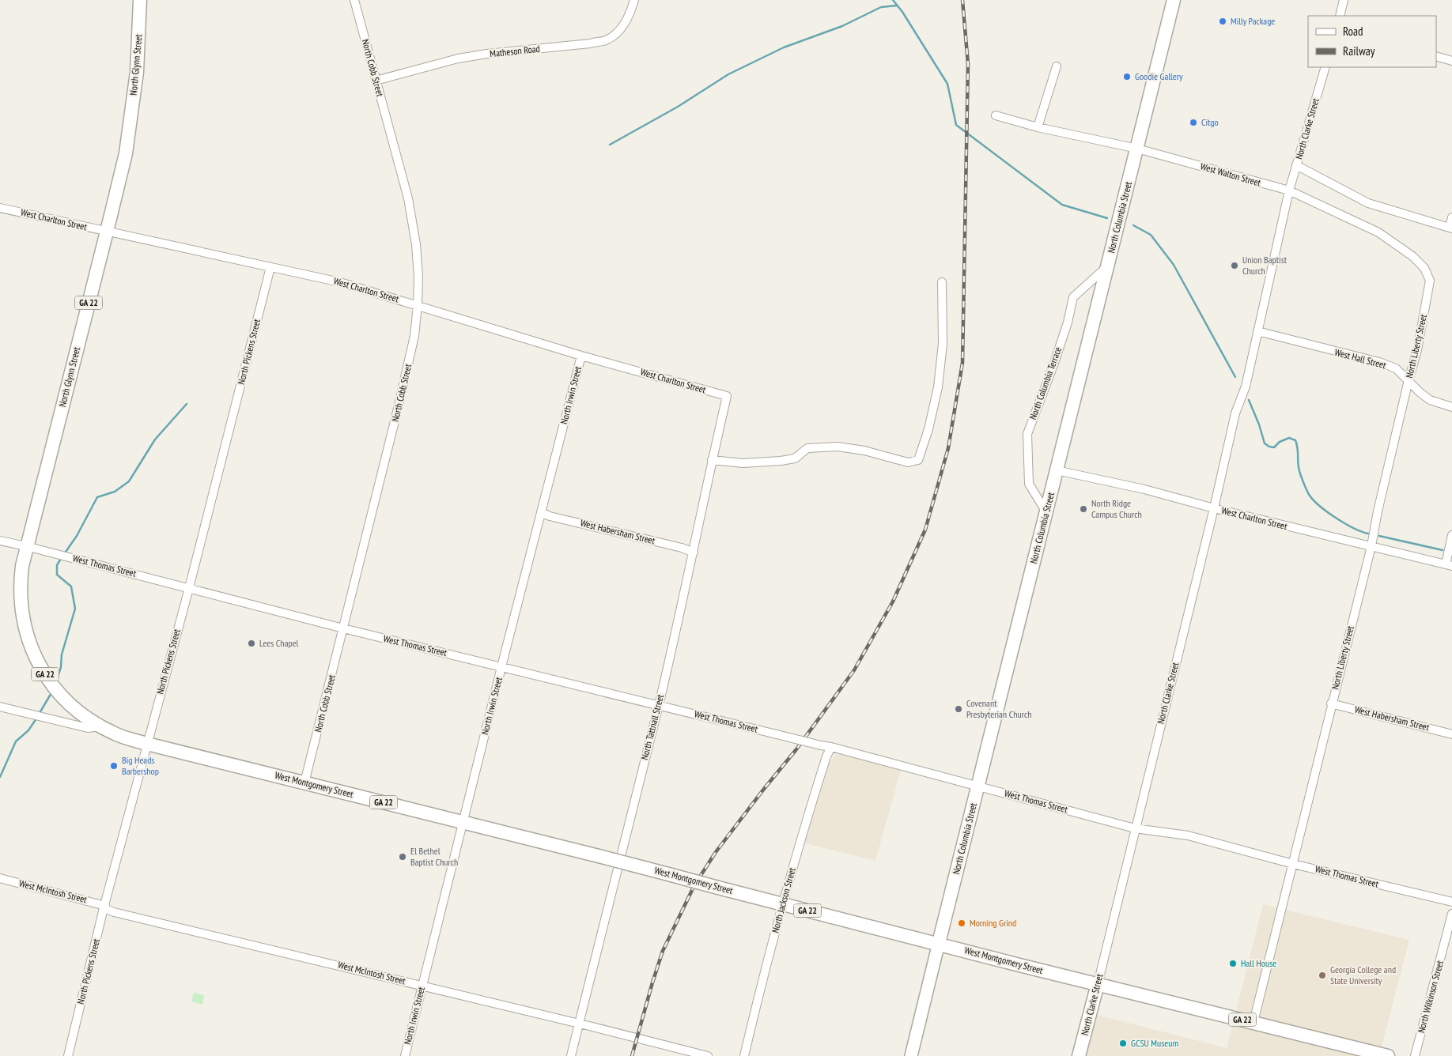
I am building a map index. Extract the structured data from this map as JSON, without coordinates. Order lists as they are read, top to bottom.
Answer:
{
  "streets": {
    "main road": [
      "North Glynn Street",
      "North Clarke Street",
      "North Columbia Street",
      "GA 22",
      "West Montgomery Street"
    ],
    "street": [
      "Matheson Road",
      "North Cobb Street",
      "West Walton Street",
      "West Charlton Street",
      "North Liberty Street",
      "North Pickens Street",
      "West Hall Street",
      "North Columbia Terrace",
      "North Irwin Street",
      "West Habersham Street",
      "West Thomas Street",
      "North Tattnall Street",
      "West McIntosh Street",
      "North Jackson Street",
      "North Wilkinson Street"
    ]
  },
  "crossings": [
    ["Matheson Road", "North Cobb Street"],
    ["North Glynn Street", "West Charlton Street"],
    ["North Glynn Street", "West Thomas Street"],
    ["North Glynn Street", "West Montgomery Street"],
    ["North Cobb Street", "West Charlton Street"],
    ["North Cobb Street", "West Thomas Street"],
    ["North Cobb Street", "West Montgomery Street"],
    ["North Clarke Street", "West Walton Street"],
    ["North Clarke Street", "West Charlton Street"],
    ["North Clarke Street", "West Hall Street"],
    ["North Clarke Street", "West Thomas Street"],
    ["North Clarke Street", "West Montgomery Street"],
    ["West Walton Street", "North Columbia Street"],
    ["West Walton Street", "North Liberty Street"],
    ["North Columbia Street", "West Charlton Street"],
    ["North Columbia Street", "North Columbia Terrace"],
    ["North Columbia Street", "West Thomas Street"],
    ["North Columbia Street", "West Montgomery Street"],
    ["West Charlton Street", "North Liberty Street"],
    ["West Charlton Street", "North Pickens Street"],
    ["West Charlton Street", "North Irwin Street"],
    ["West Charlton Street", "North Tattnall Street"],
    ["North Liberty Street", "West Hall Street"],
    ["North Liberty Street", "West Habersham Street"],
    ["North Liberty Street", "West Thomas Street"],
    ["North Liberty Street", "West Montgomery Street"],
    ["North Pickens Street", "West Thomas Street"],
    ["North Pickens Street", "West Montgomery Street"],
    ["North Pickens Street", "West McIntosh Street"],
    ["North Irwin Street", "West Habersham Street"],
    ["North Irwin Street", "West Thomas Street"],
    ["North Irwin Street", "West Montgomery Street"],
    ["North Irwin Street", "West McIntosh Street"],
    ["West Habersham Street", "North Tattnall Street"],
    ["West Thomas Street", "North Tattnall Street"],
    ["West Thomas Street", "North Jackson Street"],
    ["North Tattnall Street", "West McIntosh Street"],
    ["West Montgomery Street", "North Jackson Street"]
  ],
  "places": [
    "Milly Package",
    "Goodie Gallery",
    "Citgo",
    "Union Baptist Church",
    "North Ridge Campus Church",
    "Lees Chapel",
    "Covenant Presbyterian Church",
    "Big Heads Barbershop",
    "El Bethel Baptist Church",
    "Morning Grind",
    "Hall House",
    "Georgia College and State University",
    "GCSU Museum"
  ],
  "legend": ["Road", "Railway"]
}
